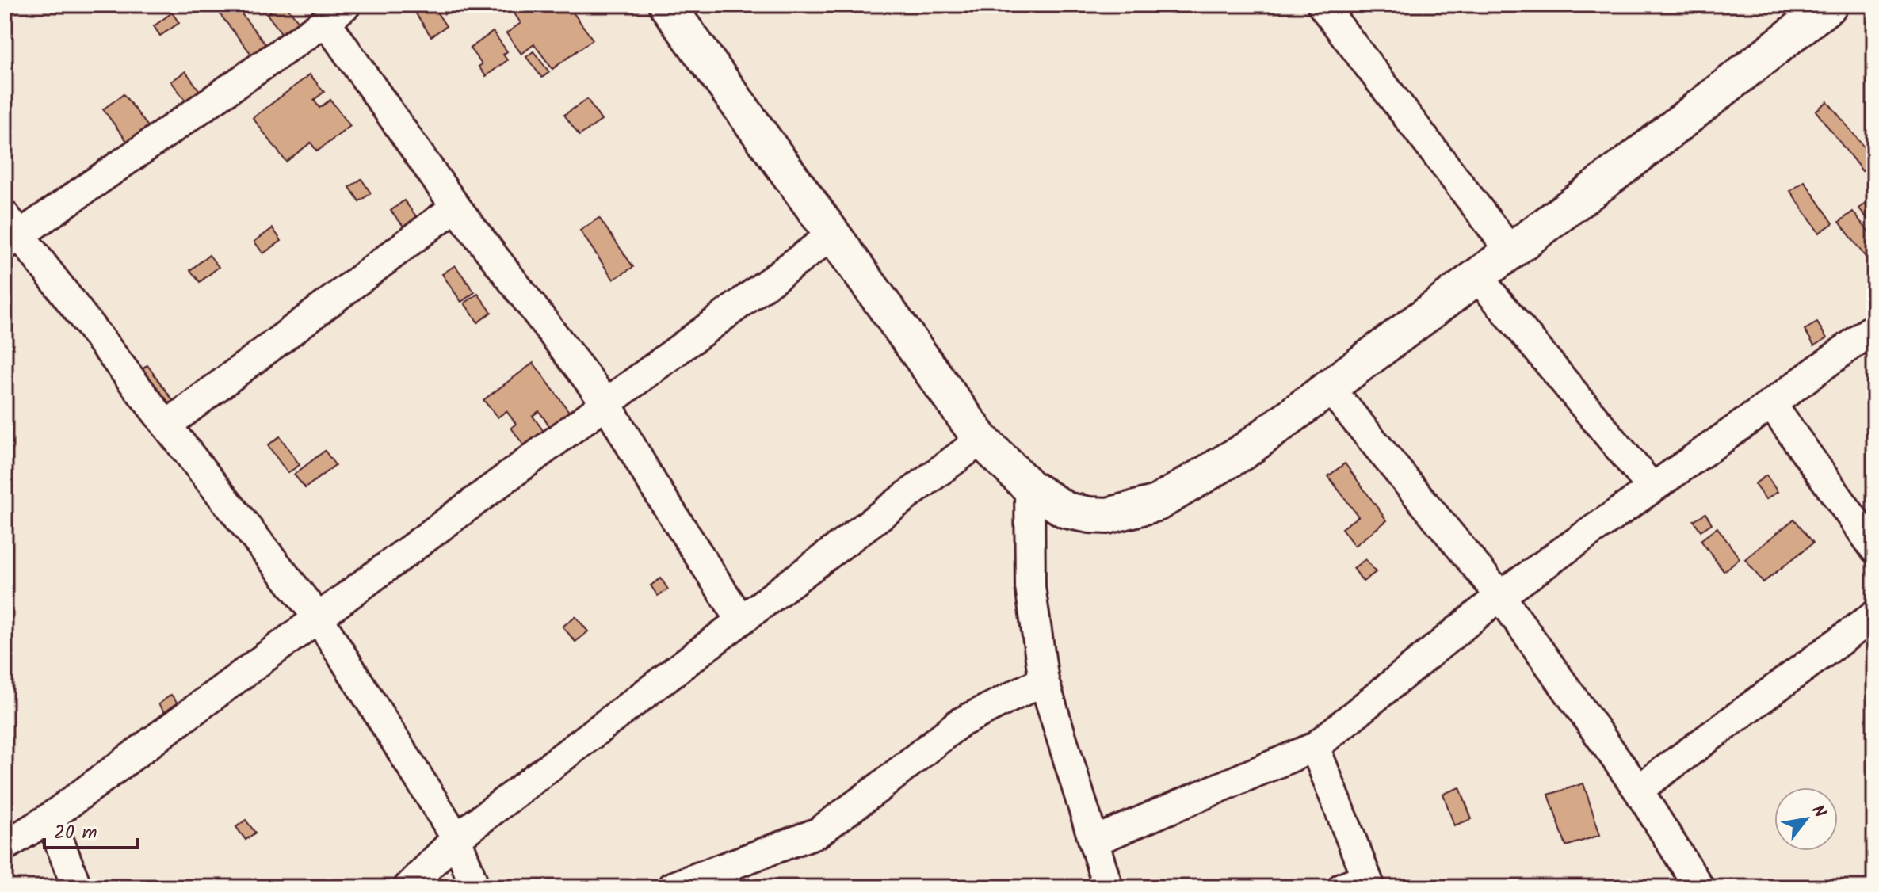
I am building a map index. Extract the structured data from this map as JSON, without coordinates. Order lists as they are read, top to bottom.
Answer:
{
  "scale_bar": "20 m",
  "north": "top right"
}
